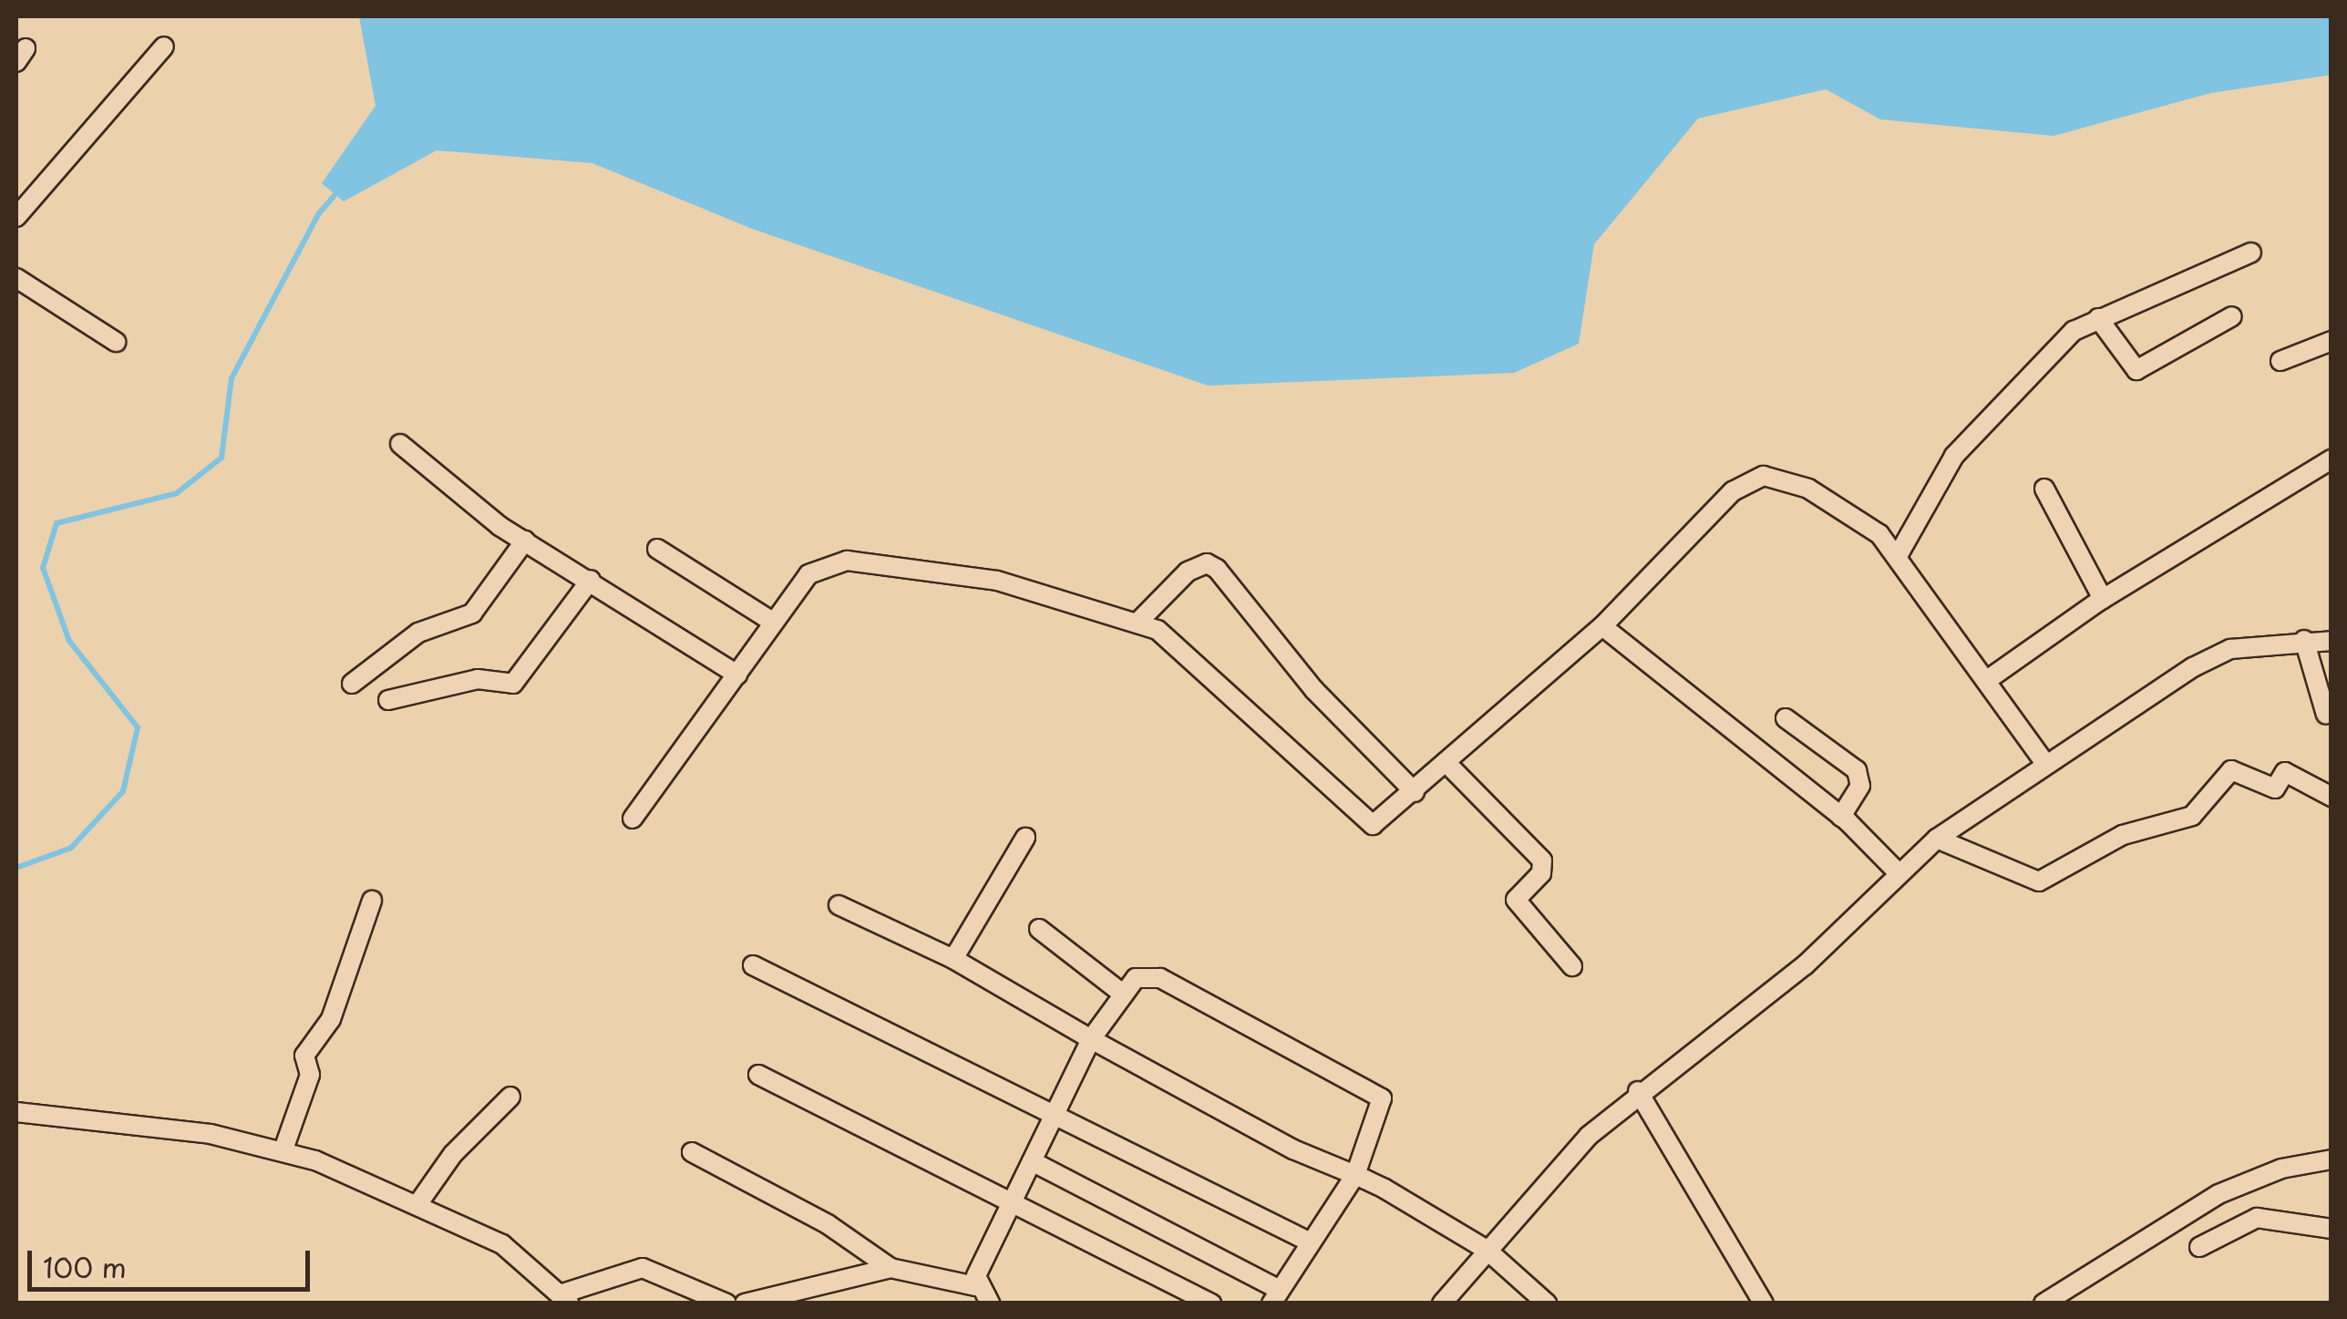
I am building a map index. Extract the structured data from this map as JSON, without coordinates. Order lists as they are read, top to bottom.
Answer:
{
  "scale_bar": "100 m"
}
